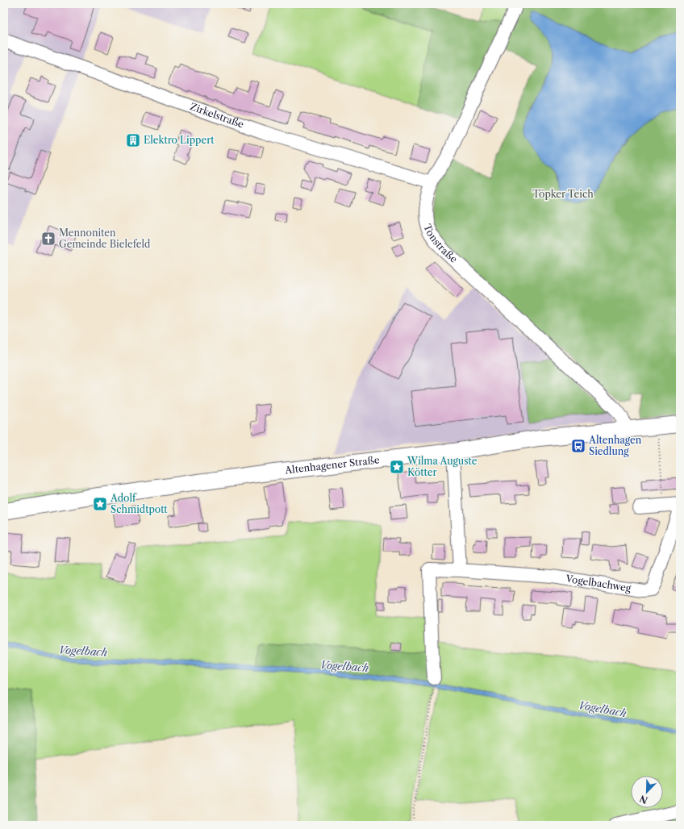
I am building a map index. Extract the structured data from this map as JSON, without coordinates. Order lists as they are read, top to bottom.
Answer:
{
  "streets": {
    "main road": ["Altenhagener Straße"],
    "street": ["Zirkelstraße", "Tonstraße", "Vogelbachweg"]
  },
  "crossings": [
    ["Zirkelstraße", "Tonstraße"],
    ["Tonstraße", "Altenhagener Straße"]
  ],
  "water": ["Vogelbach"],
  "parks": ["Töpker Teich"],
  "places": {
    "building": ["Elektro Lippert"],
    "church": ["Mennoniten Gemeinde Bielefeld"],
    "bus stop": ["Altenhagen Siedlung"],
    "place": ["Wilma Auguste Kötter", "Adolf Schmidtpott"]
  },
  "north": "bottom left"
}
